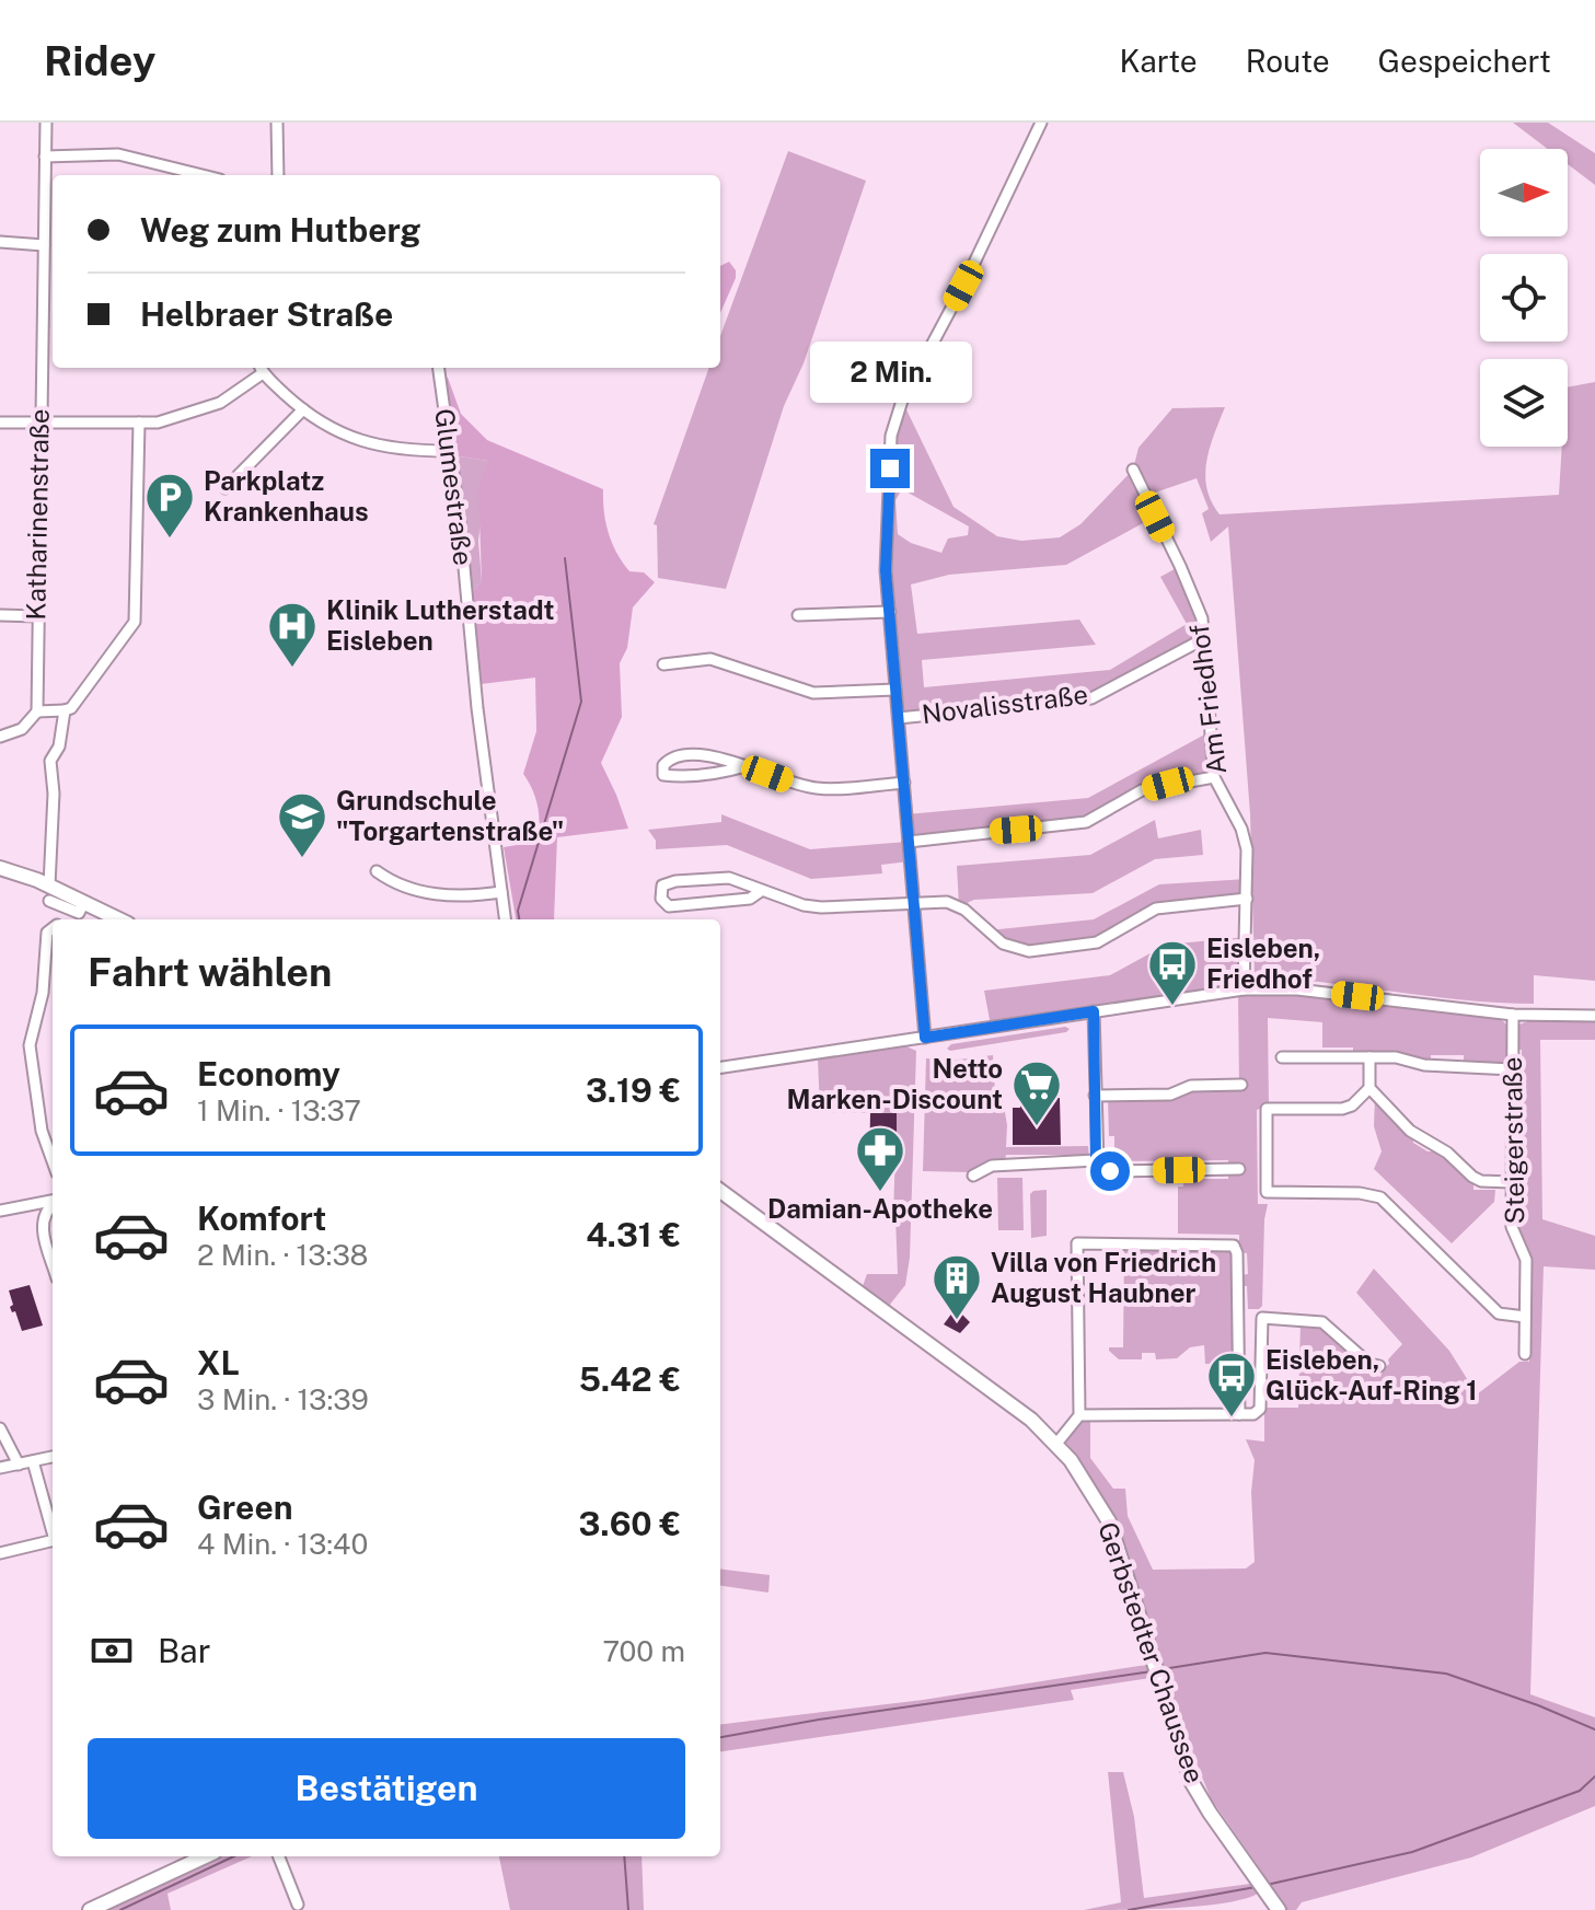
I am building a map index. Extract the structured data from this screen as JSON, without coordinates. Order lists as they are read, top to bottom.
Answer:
{
  "streets": {
    "main road": ["Gerbstedter Chaussee"],
    "street": [
      "Glumestraße",
      "Katharinenstraße",
      "Am Friedhof",
      "Novalisstraße",
      "Steigerstraße"
    ]
  },
  "crossings": [
    ["Am Friedhof", "Novalisstraße"]
  ],
  "places": {
    "parking": ["Parkplatz Krankenhaus"],
    "hospital": ["Klinik Lutherstadt Eisleben"],
    "school or university": ["Grundschule \"Torgartenstraße\""],
    "bus stop": ["Eisleben, Friedhof", "Eisleben, Glück-Auf-Ring 1"],
    "supermarket": ["Netto Marken-Discount"],
    "pharmacy": ["Damian-Apotheke"],
    "building": ["Villa von Friedrich August Haubner"]
  },
  "north": "right",
  "page": {
    "header": "Ridey",
    "nav": ["Karte", "Route", "Gespeichert"],
    "banner": ["Weg zum Hutberg", "Helbraer Straße"],
    "bubble": "2 Min.",
    "heading": "Fahrt wählen",
    "list": [
      {
        "name": "Economy",
        "note": "1 Min. · 13:37",
        "value": "3.19 €"
      },
      {
        "name": "Komfort",
        "note": "2 Min. · 13:38",
        "value": "4.31 €"
      },
      {
        "name": "XL",
        "note": "3 Min. · 13:39",
        "value": "5.42 €"
      },
      {
        "name": "Green",
        "note": "4 Min. · 13:40",
        "value": "3.60 €"
      }
    ],
    "pay": ["Bar", "700 m"],
    "buttons": "Bestätigen"
  }
}
